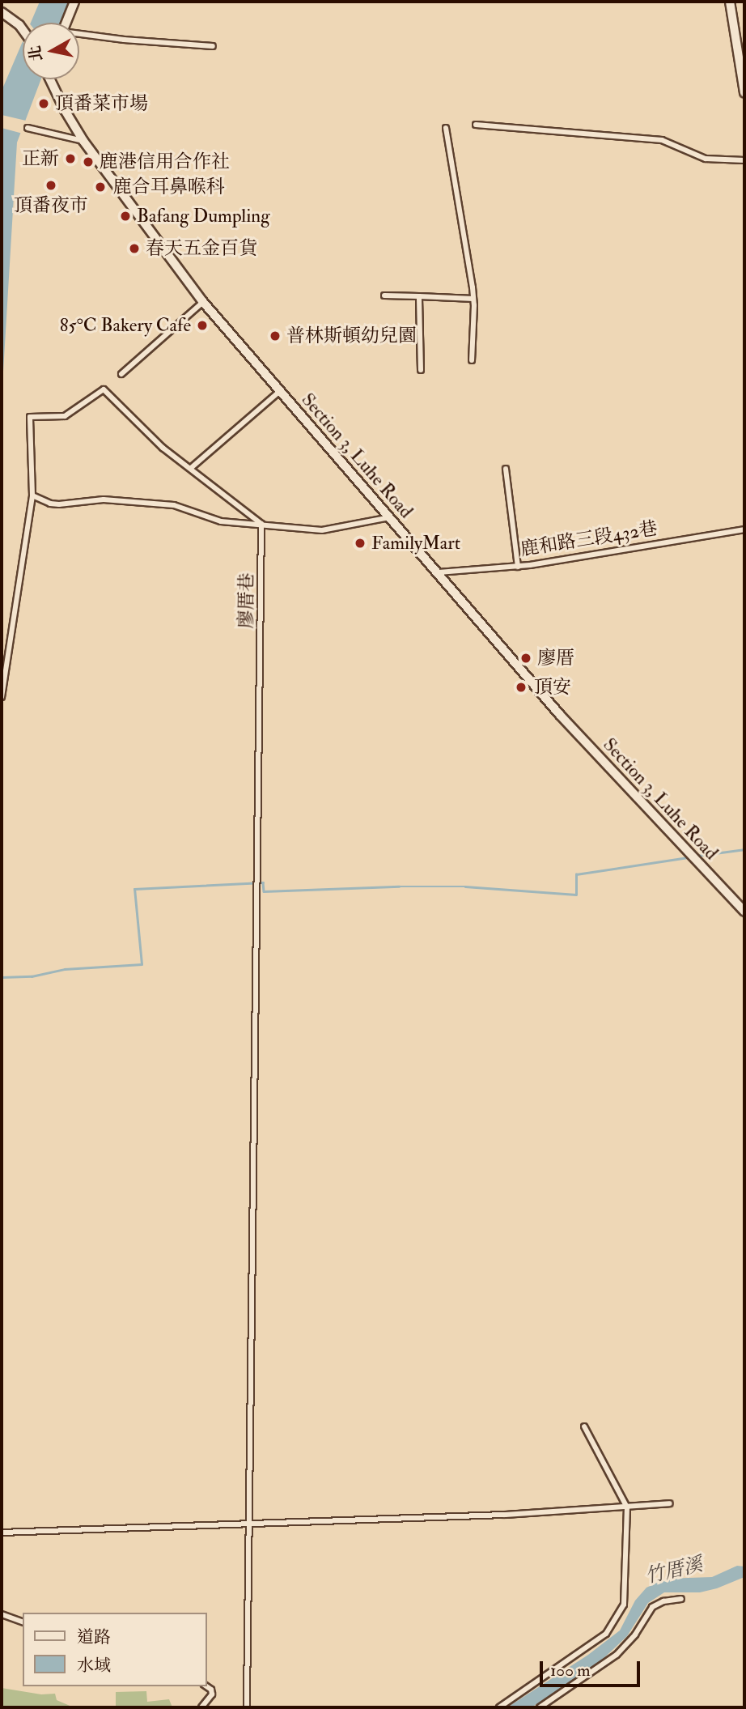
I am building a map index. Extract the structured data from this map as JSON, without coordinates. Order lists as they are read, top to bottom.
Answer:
{
  "streets": {
    "main road": ["Section 3, Luhe Road"],
    "street": ["鹿和路三段432巷", "廖厝巷"]
  },
  "crossings": [
    ["Section 3, Luhe Road", "鹿和路三段432巷"]
  ],
  "water": ["竹厝溪"],
  "places": [
    "頂番菜市場",
    "正新",
    "鹿港信用合作社",
    "頂番夜市",
    "鹿合耳鼻喉科",
    "Bafang Dumpling",
    "春天五金百貨",
    "85°C Bakery Cafe",
    "普林斯頓幼兒園",
    "FamilyMart",
    "廖厝",
    "頂安"
  ],
  "legend": ["道路", "水域"],
  "scale_bar": "100 m",
  "north": "left"
}
